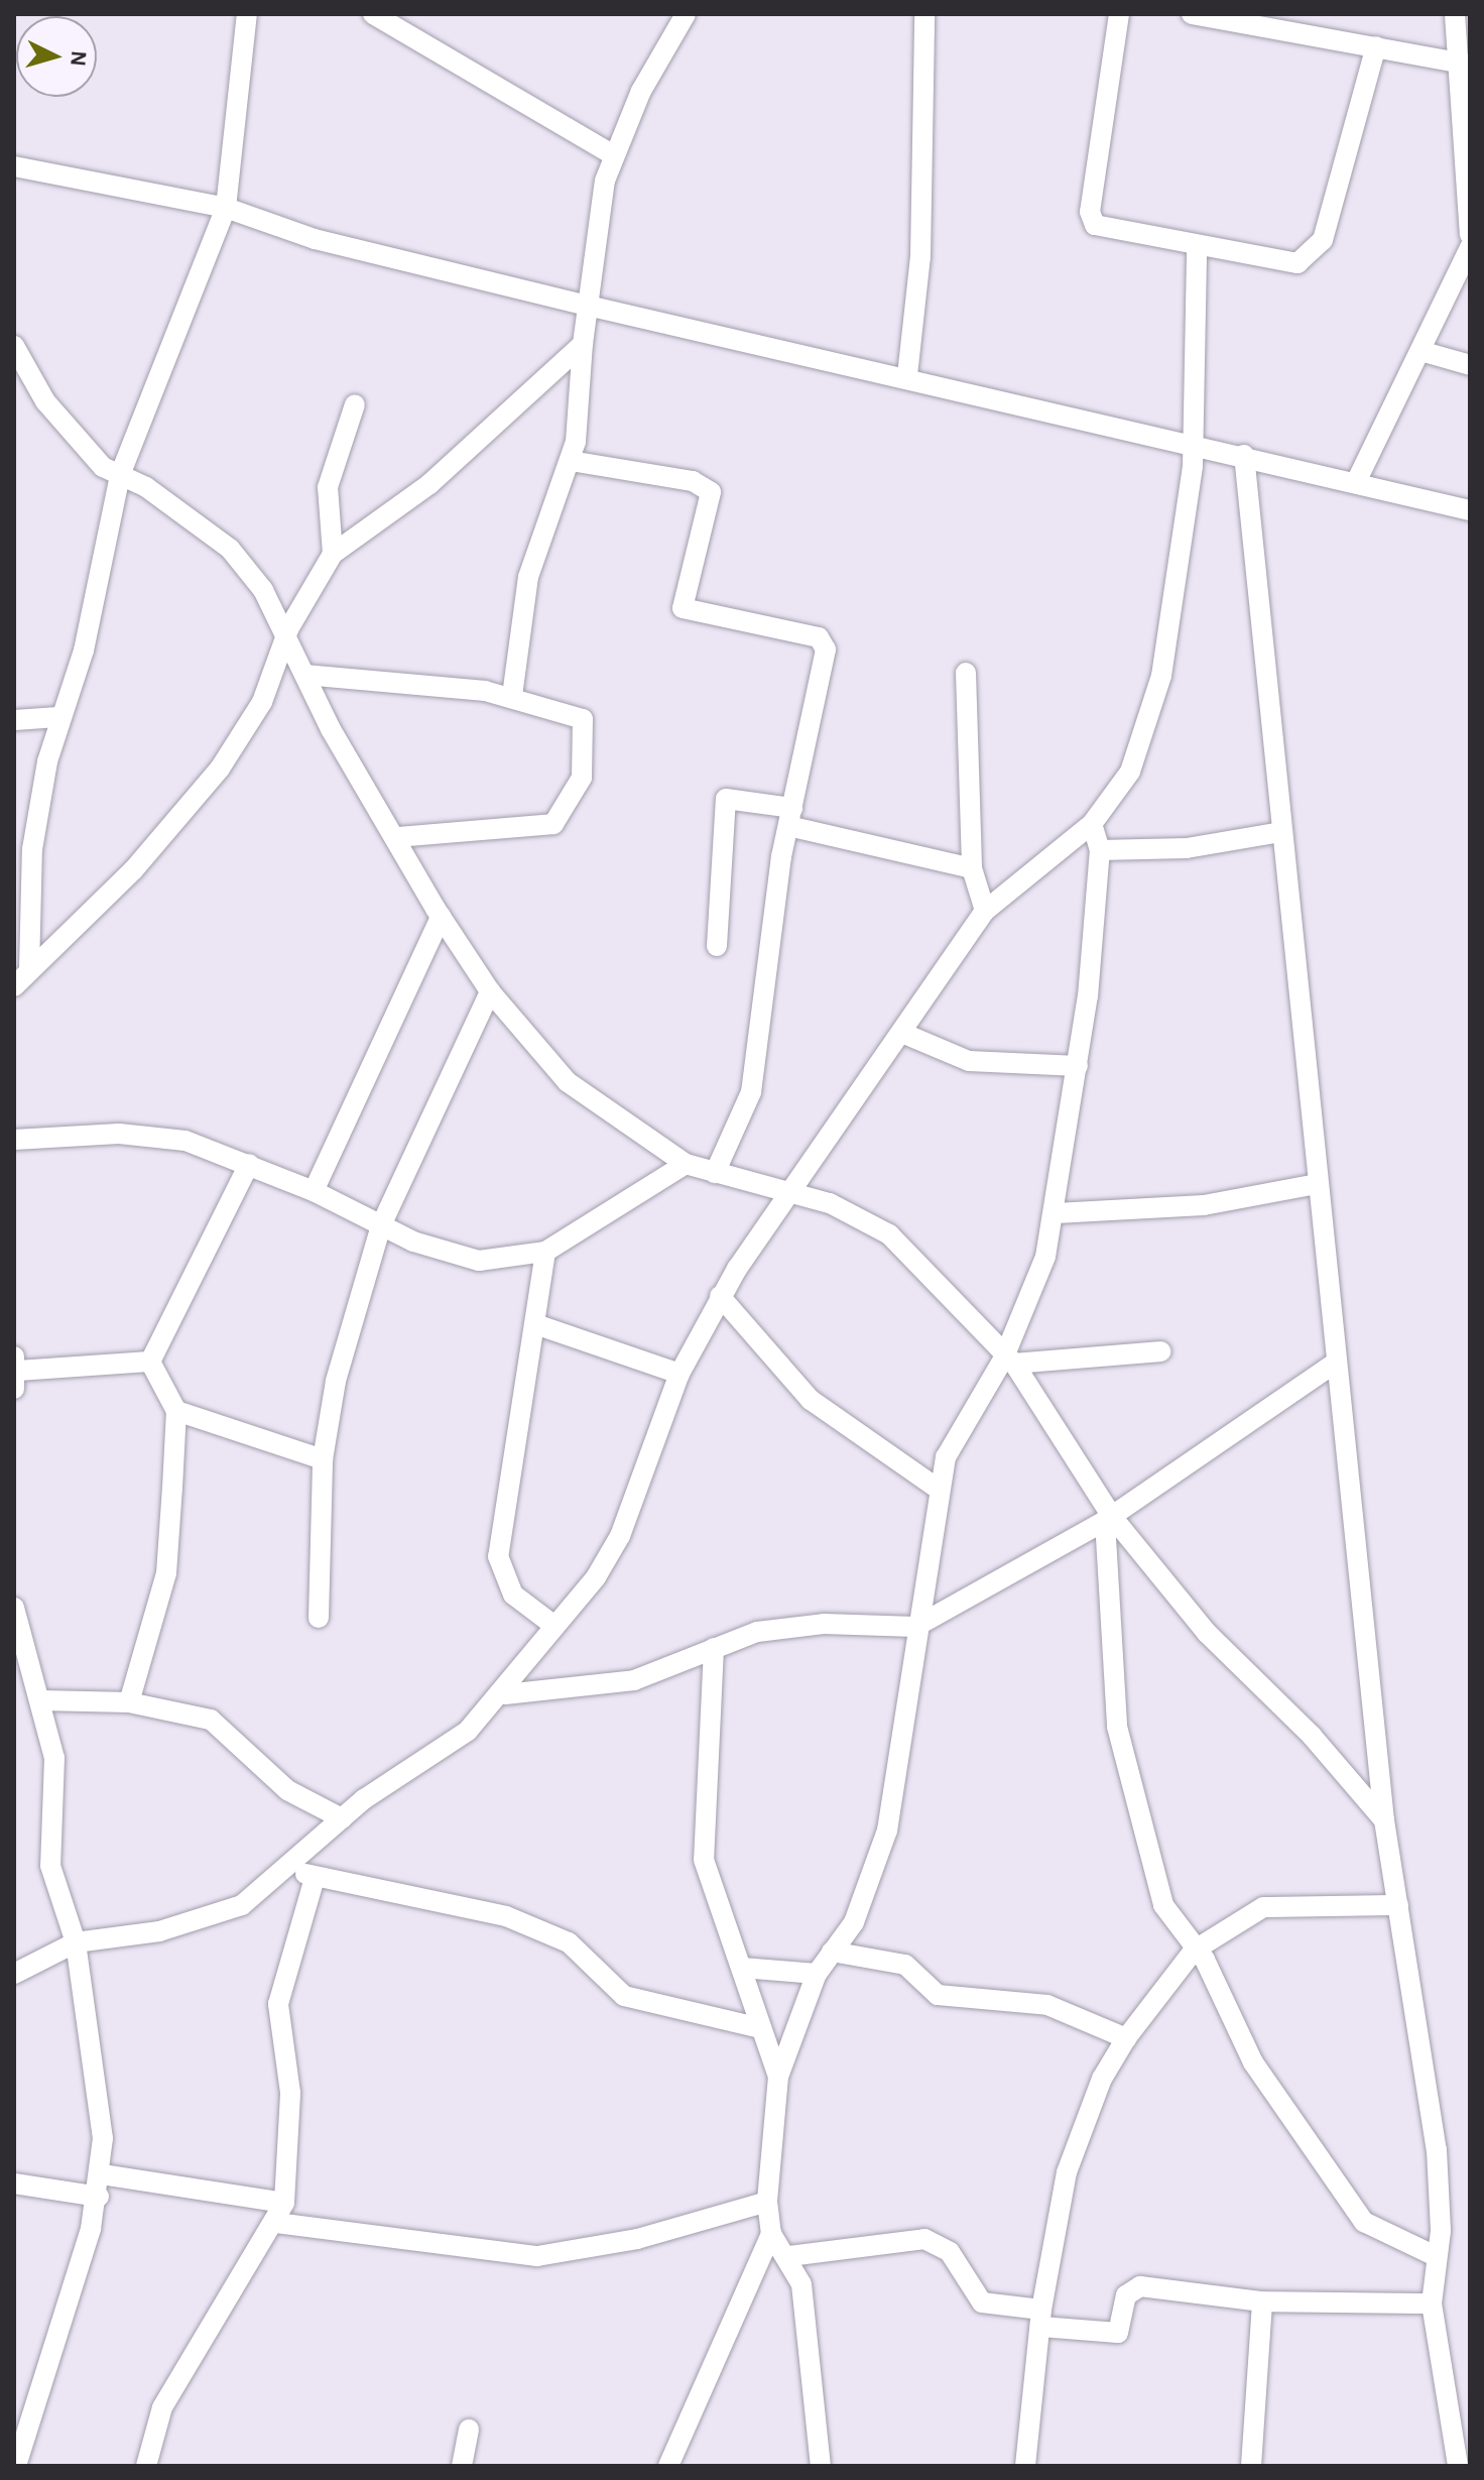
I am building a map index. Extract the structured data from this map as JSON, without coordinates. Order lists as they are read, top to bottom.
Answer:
{
  "north": "right"
}
